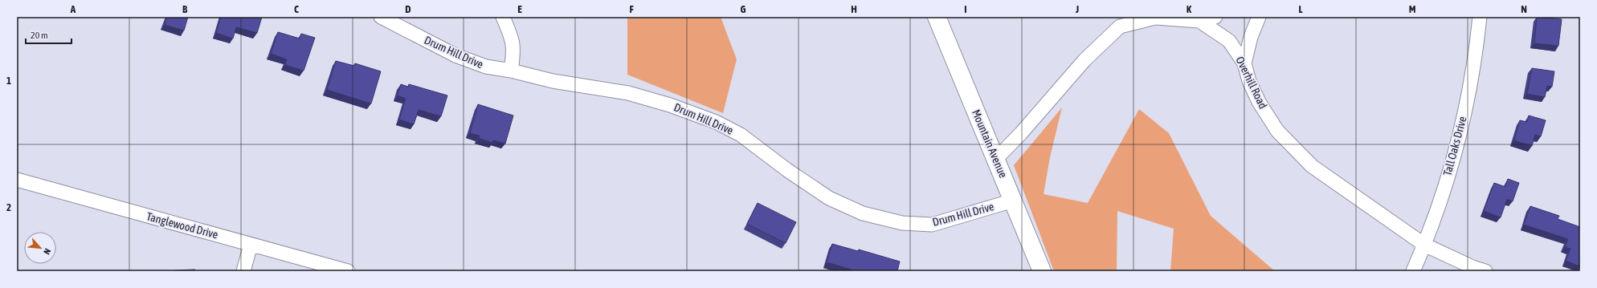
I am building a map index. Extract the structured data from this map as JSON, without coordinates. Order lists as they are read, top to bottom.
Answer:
{
  "streets": {
    "main road": ["Mountain Avenue"],
    "street": [
      "Drum Hill Drive",
      "Overhill Road",
      "Tall Oaks Drive",
      "Tanglewood Drive"
    ]
  },
  "crossings": [
    ["Drum Hill Drive", "Mountain Avenue"],
    ["Overhill Road", "Mountain Avenue"],
    ["Overhill Road", "Tall Oaks Drive"]
  ],
  "scale_bar": "20 m",
  "north": "bottom right",
  "grid": {
    "columns": [
      "A",
      "B",
      "C",
      "D",
      "E",
      "F",
      "G",
      "H",
      "I",
      "J",
      "K",
      "L",
      "M",
      "N"
    ],
    "rows": ["1", "2"]
  }
}
